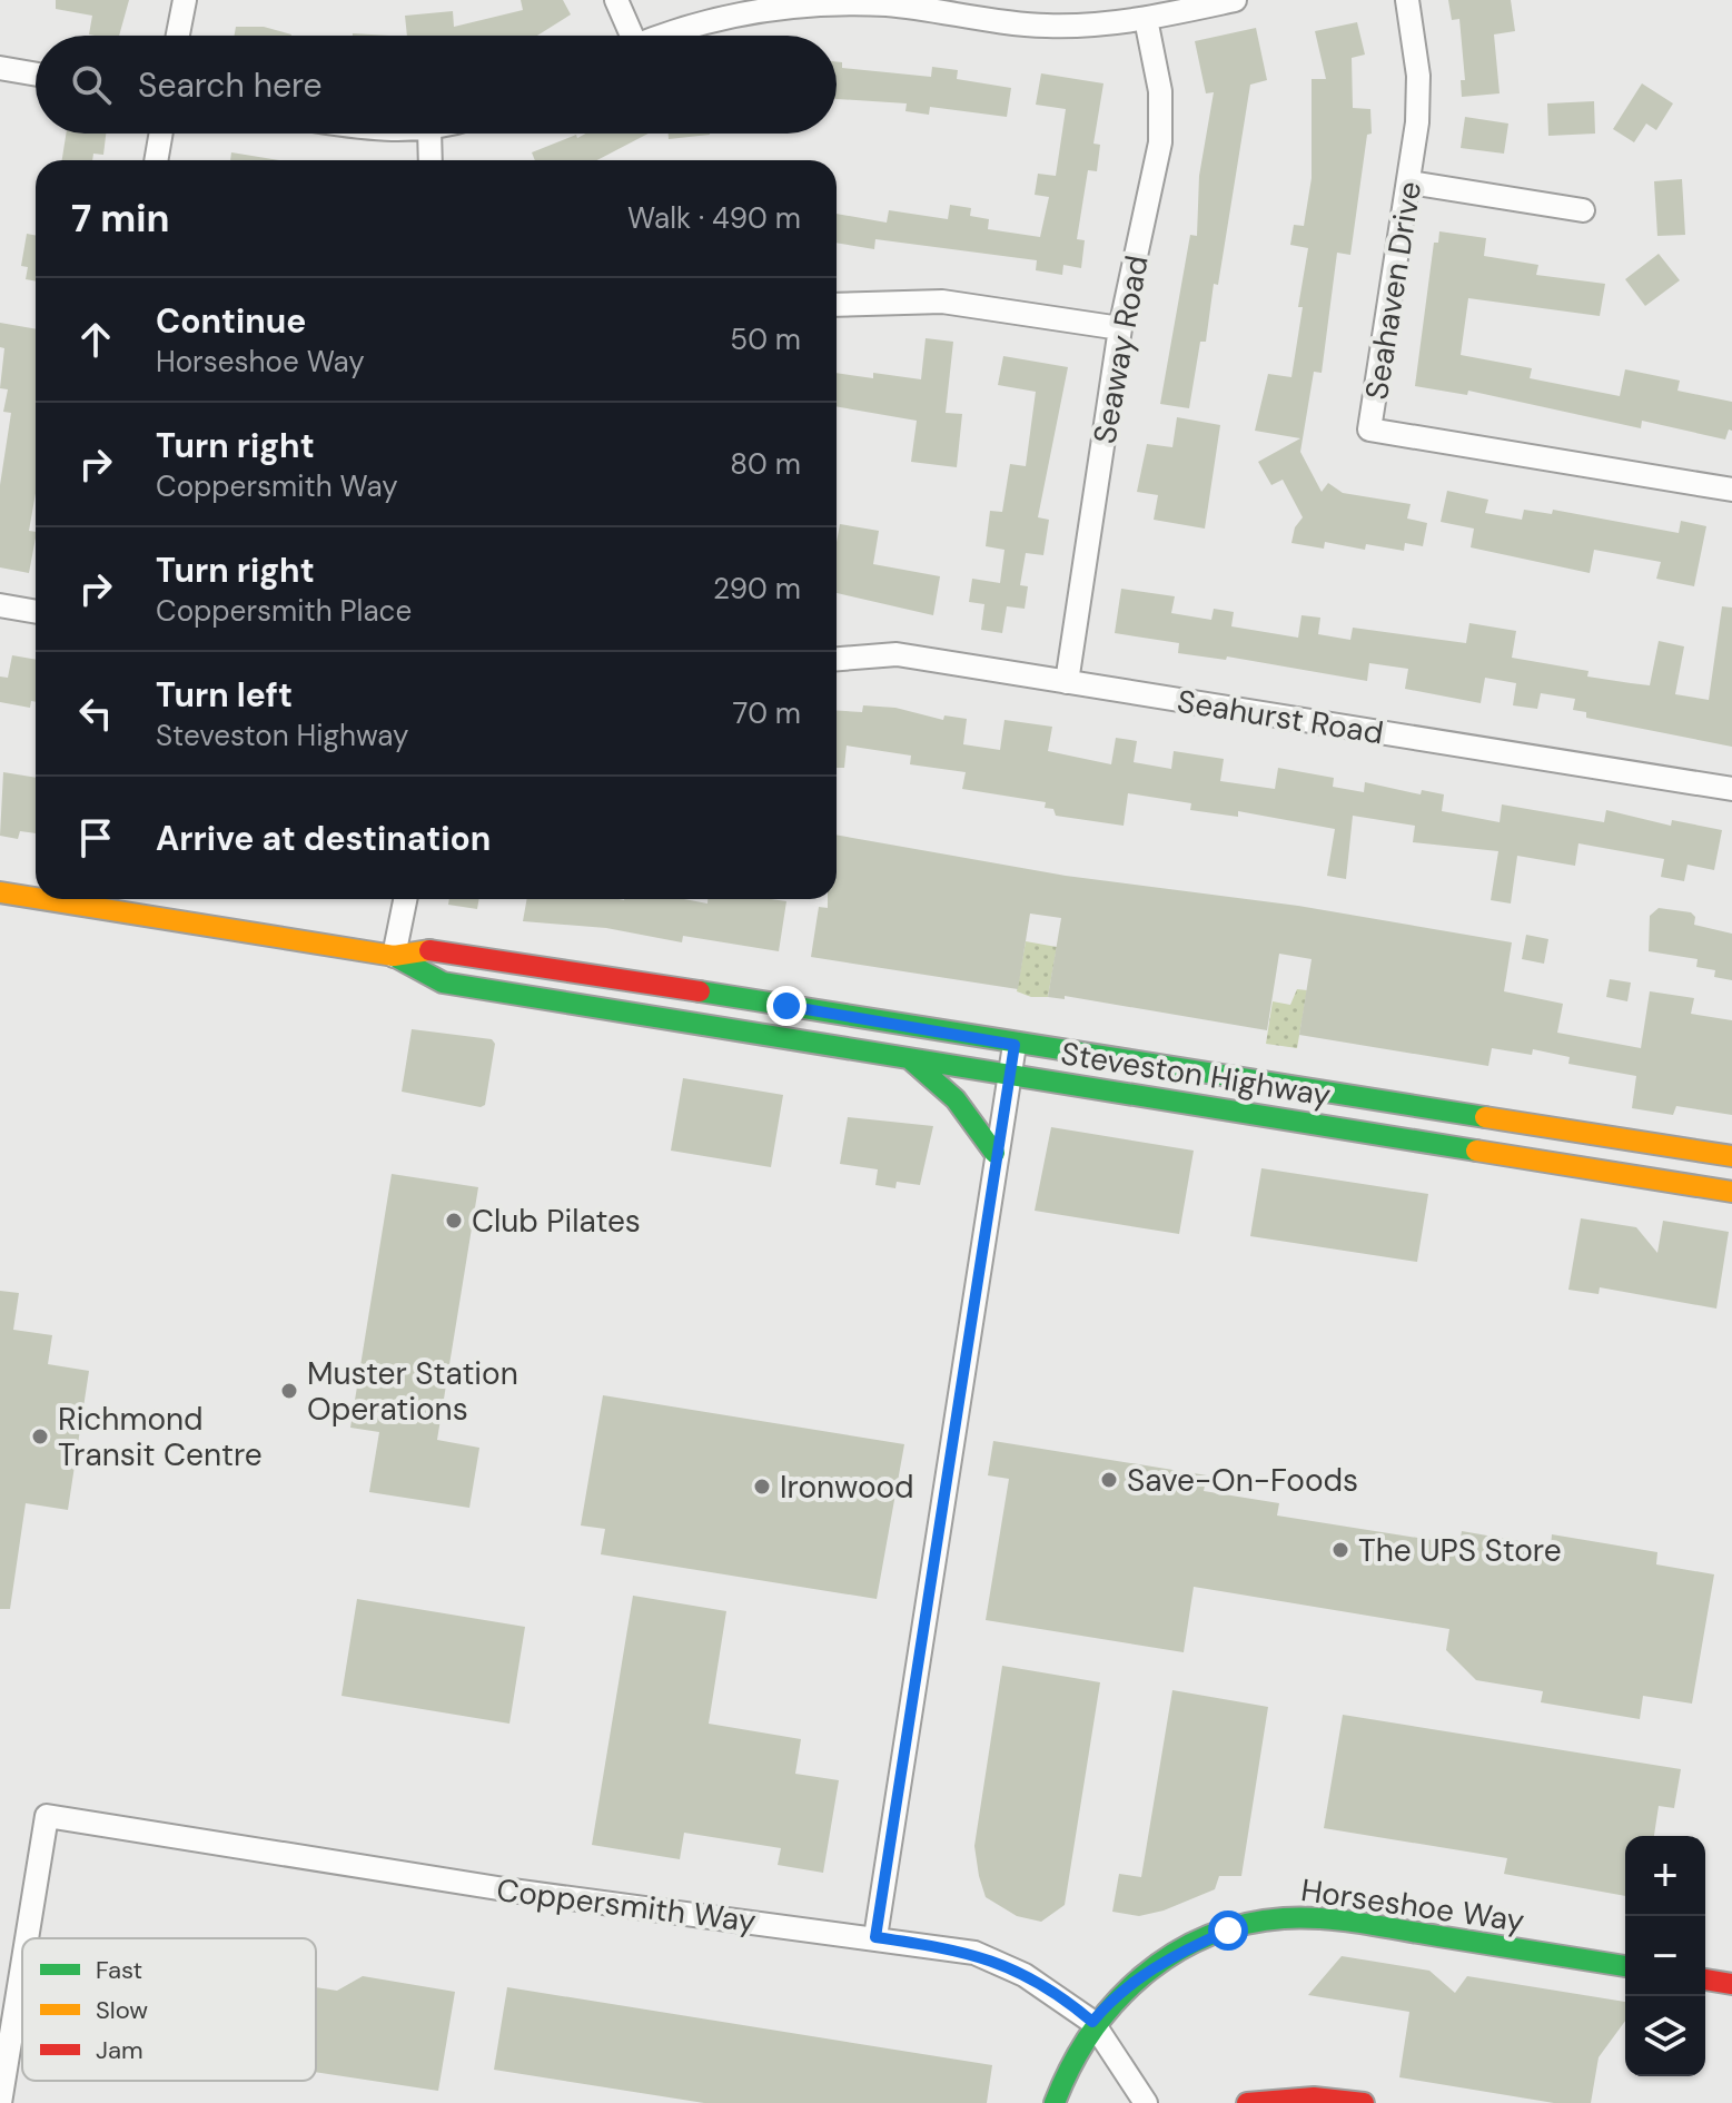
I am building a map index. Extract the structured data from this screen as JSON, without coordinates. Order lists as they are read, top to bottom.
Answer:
{
  "streets": {
    "main road": ["Steveston Highway", "Horseshoe Way"],
    "street": [
      "Seahaven Drive",
      "Seaway Road",
      "Seahurst Road",
      "Coppersmith Way"
    ]
  },
  "crossings": [
    ["Seaway Road", "Seahurst Road"],
    ["Coppersmith Way", "Horseshoe Way"]
  ],
  "places": [
    "Club Pilates",
    "Muster Station Operations",
    "Richmond Transit Centre",
    "Save-On-Foods",
    "Ironwood",
    "The UPS Store"
  ],
  "legend": ["Fast", "Slow", "Jam"],
  "page": {
    "search": "Search here",
    "heading": ["7 min", "Walk · 490 m"],
    "list": [
      ["Continue", "Horseshoe Way", "50 m"],
      ["Turn right", "Coppersmith Way", "80 m"],
      ["Turn right", "Coppersmith Place", "290 m"],
      ["Turn left", "Steveston Highway", "70 m"],
      "Arrive at destination"
    ],
    "map_buttons": ["+", "−"]
  }
}
